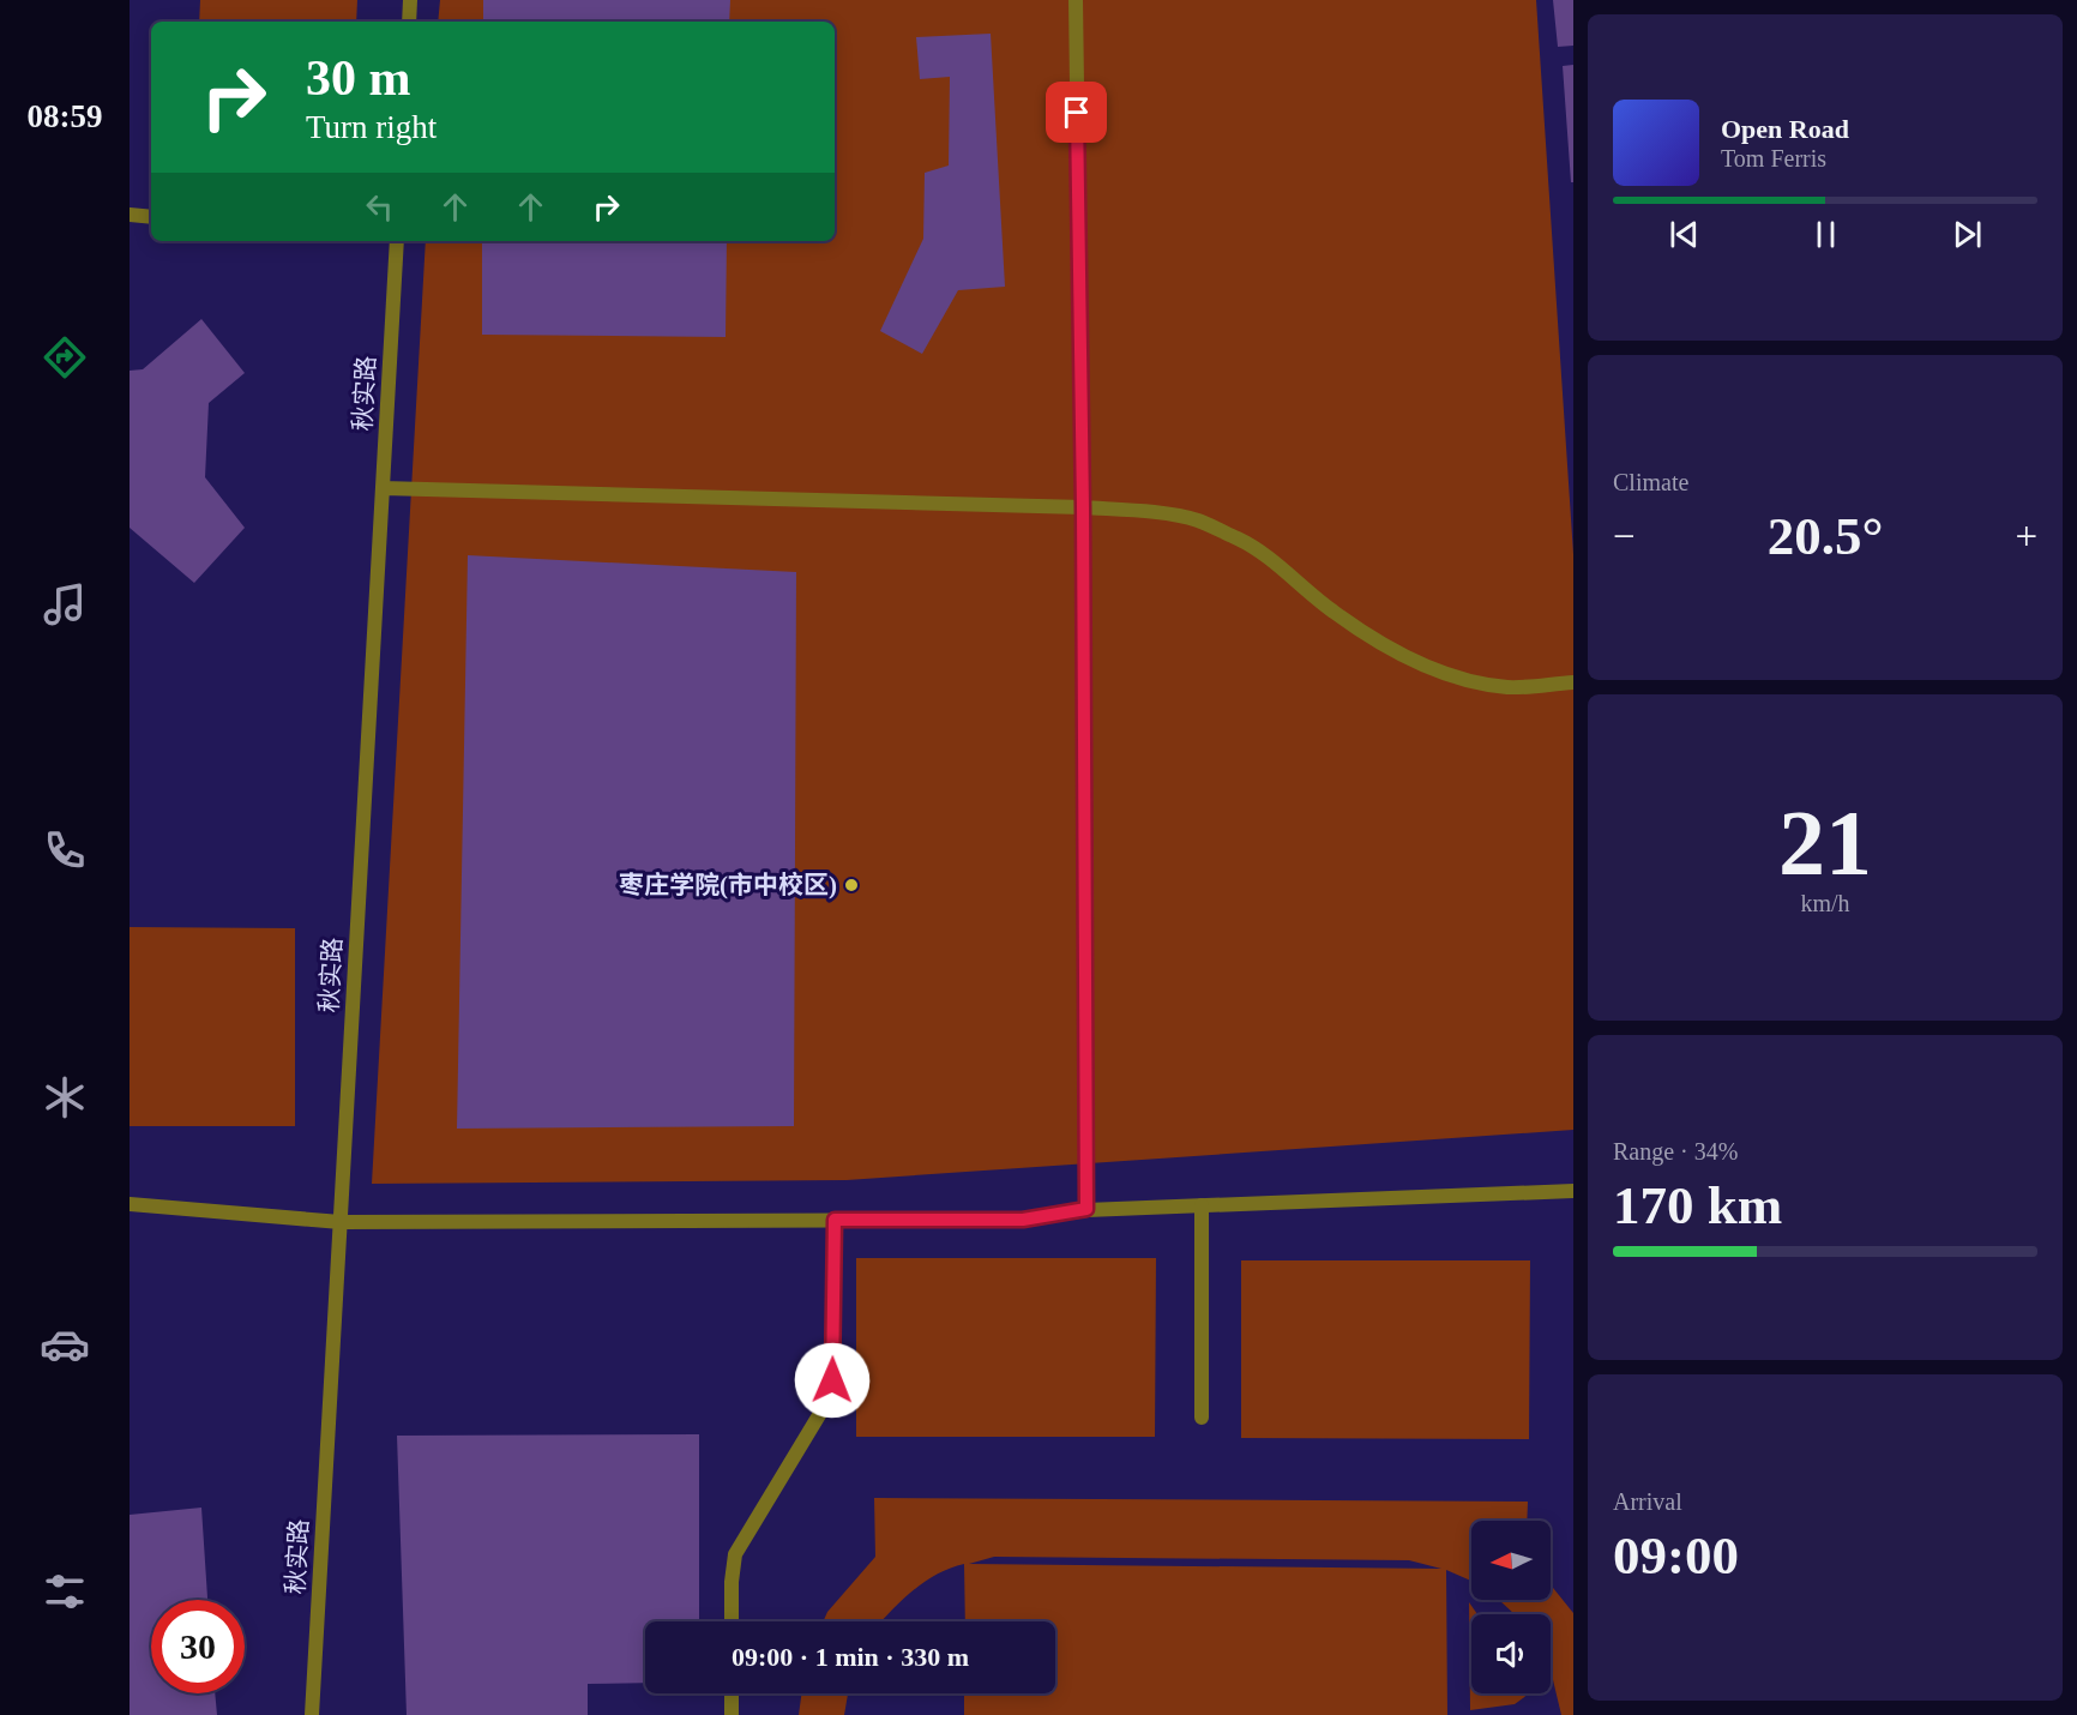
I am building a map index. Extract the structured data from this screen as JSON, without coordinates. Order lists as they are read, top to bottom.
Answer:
{
  "streets": {
    "street": ["秋实路"]
  },
  "places": ["枣庄学院(市中校区)"],
  "north": "left",
  "page": {
    "tabs": "08:59",
    "turn": ["30 m", "Turn right"],
    "song": ["Open Road", "Tom Ferris"],
    "tile": [
      "Climate",
      ["21", "km/h"],
      ["Range · 34%", "170 km"],
      ["Arrival", "09:00"]
    ],
    "heat": ["−", "20.5°", "+"],
    "limit": "30",
    "trip": "09:00 · 1 min · 330 m"
  }
}
